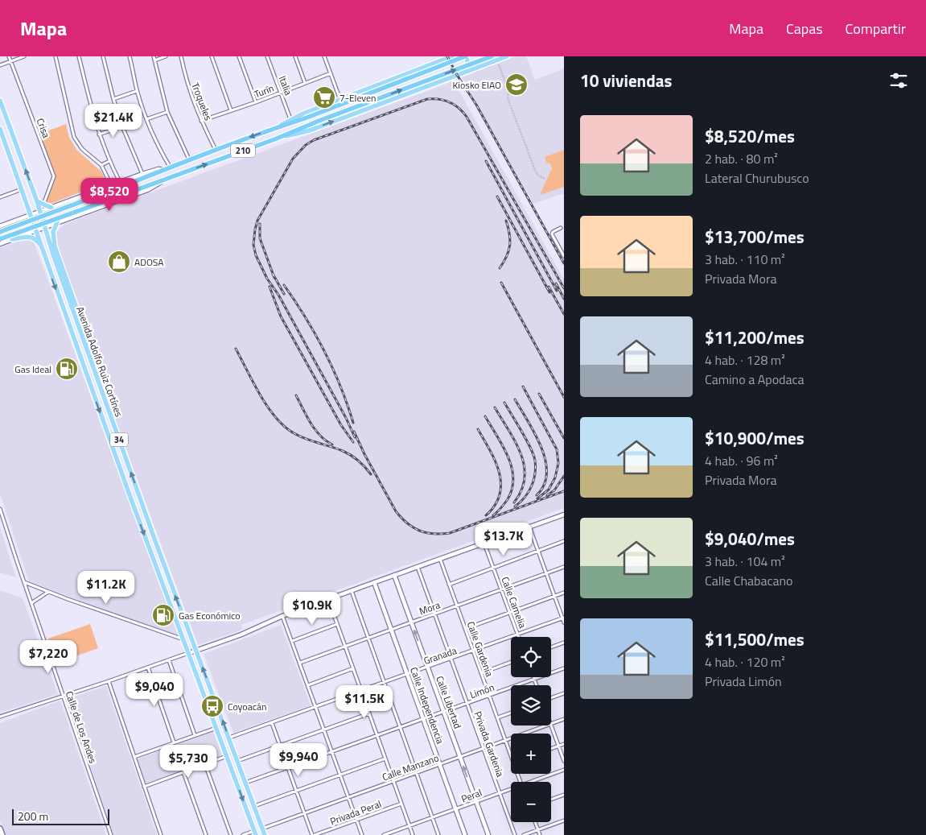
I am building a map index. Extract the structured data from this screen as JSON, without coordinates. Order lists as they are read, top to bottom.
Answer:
{
  "streets": {
    "highway": ["210"],
    "main road": ["Avenida Adolfo Ruiz Cortínes", "34"],
    "street": [
      "Italia",
      "Turín",
      "Troqueles",
      "Crisa",
      "Calle Camelia",
      "Mora",
      "Calle Gardenia",
      "Granada",
      "Limón",
      "Calle Libertad",
      "Calle Independencia",
      "Calle de Los Andes",
      "Privada Gardenia",
      "Calle Manzano",
      "Peral",
      "Privada Peral"
    ]
  },
  "crossings": [
    ["Italia", "Turín"],
    ["Turín", "Troqueles"],
    ["Troqueles", "210"],
    ["Avenida Adolfo Ruiz Cortínes", "34"],
    ["34", "Granada"],
    ["34", "Limón"],
    ["34", "Calle Manzano"],
    ["Calle Camelia", "Mora"],
    ["Calle Camelia", "Granada"],
    ["Mora", "Calle Gardenia"],
    ["Mora", "Calle Libertad"],
    ["Mora", "Calle Independencia"],
    ["Mora", "Privada Gardenia"],
    ["Calle Gardenia", "Granada"],
    ["Calle Gardenia", "Limón"],
    ["Calle Gardenia", "Calle Manzano"],
    ["Granada", "Calle Libertad"],
    ["Granada", "Calle Independencia"],
    ["Granada", "Privada Gardenia"],
    ["Limón", "Calle Libertad"],
    ["Limón", "Calle Independencia"],
    ["Limón", "Privada Gardenia"],
    ["Calle Libertad", "Calle Manzano"],
    ["Calle Libertad", "Peral"],
    ["Calle Independencia", "Calle Manzano"],
    ["Calle Independencia", "Peral"],
    ["Privada Gardenia", "Calle Manzano"],
    ["Privada Gardenia", "Peral"]
  ],
  "places": {
    "school or university": ["Kiosko EIAO"],
    "supermarket": ["7-Eleven"],
    "shop": ["ADOSA"],
    "fuel station": ["Gas Ideal", "Gas Económico"],
    "bus stop": ["Coyoacán"]
  },
  "scale_bar": "200 m",
  "page": {
    "header": "Mapa",
    "nav": ["Mapa", "Capas", "Compartir"],
    "heading": "10 viviendas",
    "price": [
      "$21.4K",
      "$8,520",
      "$13.7K",
      "$11.2K",
      "$10.9K",
      "$7,220",
      "$9,040",
      "$11.5K",
      "$9,940",
      "$5,730"
    ],
    "list": [
      {
        "name": "$8,520/mes",
        "note": "2 hab. · 80 m² · Lateral Churubusco"
      },
      {
        "name": "$13,700/mes",
        "note": "3 hab. · 110 m² · Privada Mora"
      },
      {
        "name": "$11,200/mes",
        "note": "4 hab. · 128 m² · Camino a Apodaca"
      },
      {
        "name": "$10,900/mes",
        "note": "4 hab. · 96 m² · Privada Mora"
      },
      {
        "name": "$9,040/mes",
        "note": "3 hab. · 104 m² · Calle Chabacano"
      },
      {
        "name": "$11,500/mes",
        "note": "4 hab. · 120 m² · Privada Limón"
      }
    ],
    "map_buttons": ["+", "−"],
    "scale": "200 m"
  }
}
